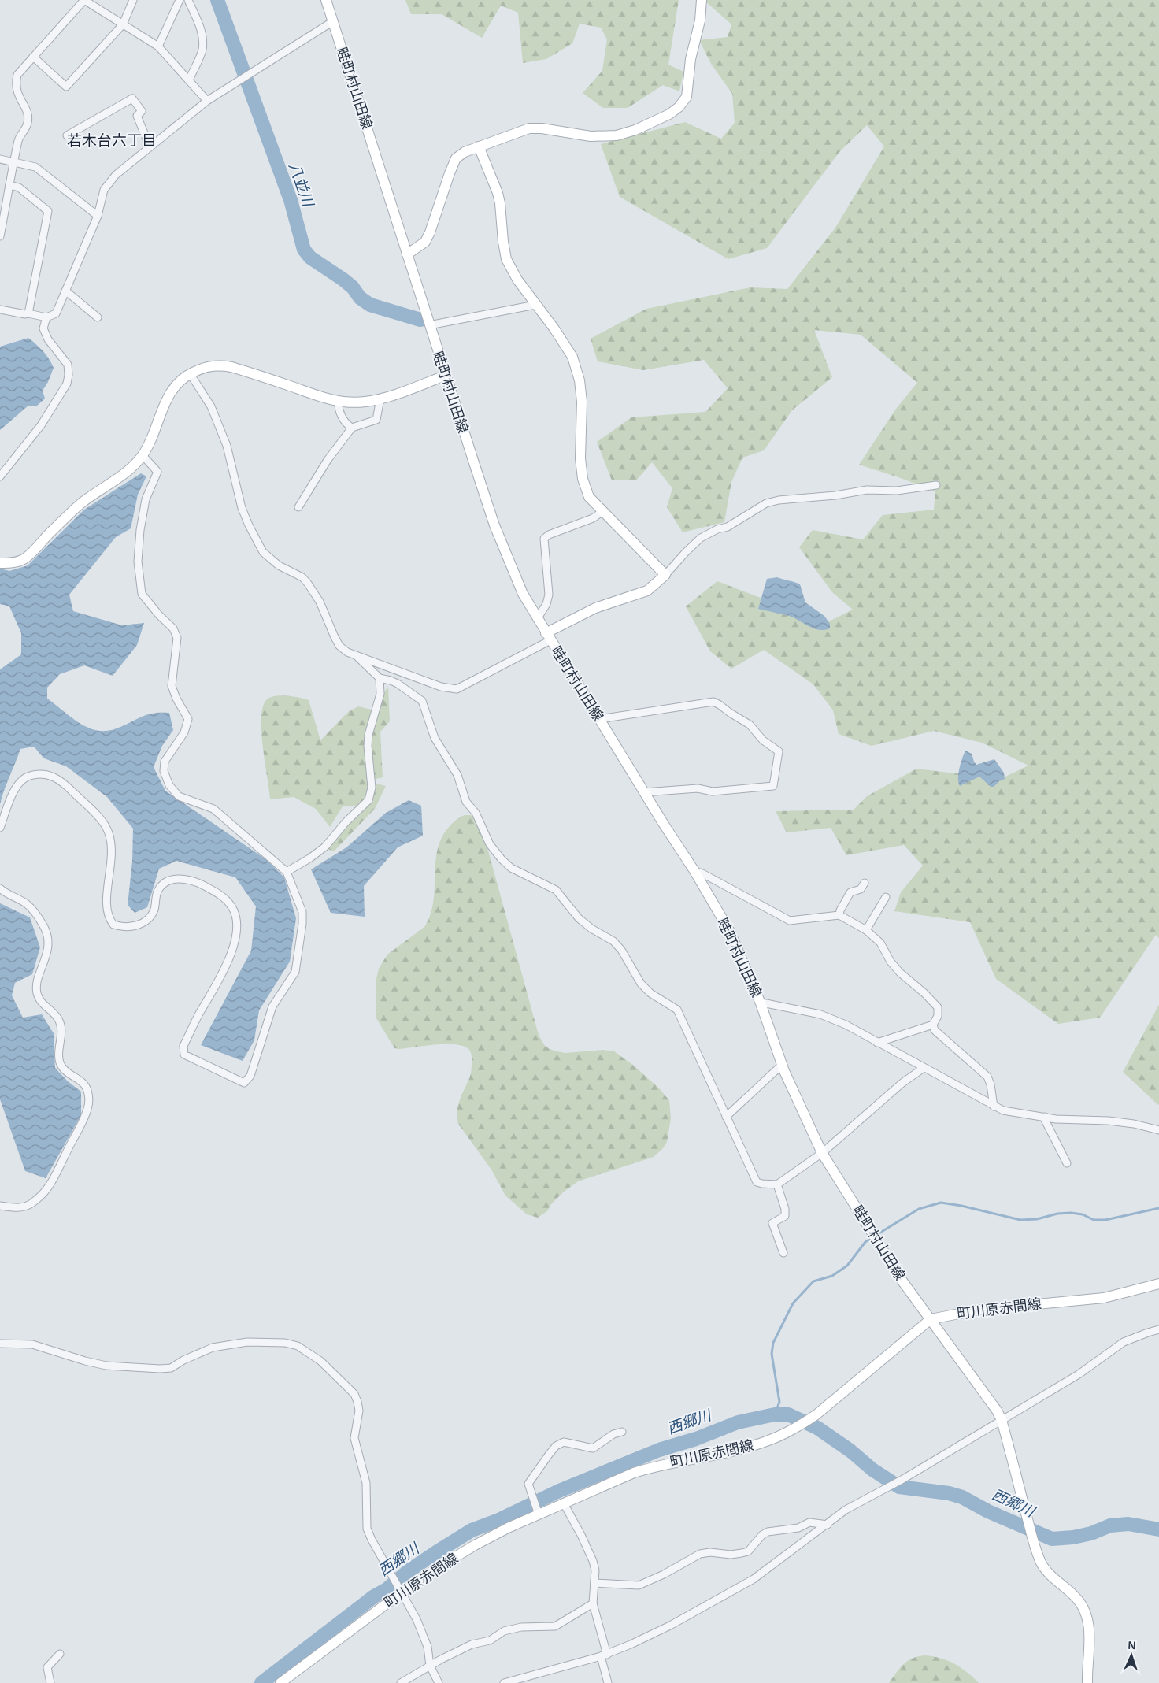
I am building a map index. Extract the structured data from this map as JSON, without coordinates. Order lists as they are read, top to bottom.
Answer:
{
  "streets": {
    "main road": ["畦町村山田線", "町川原赤間線"]
  },
  "crossings": [
    ["畦町村山田線", "町川原赤間線"]
  ],
  "districts": ["若木台六丁目"],
  "water": ["八並川", "西郷川"],
  "north": "top"
}
